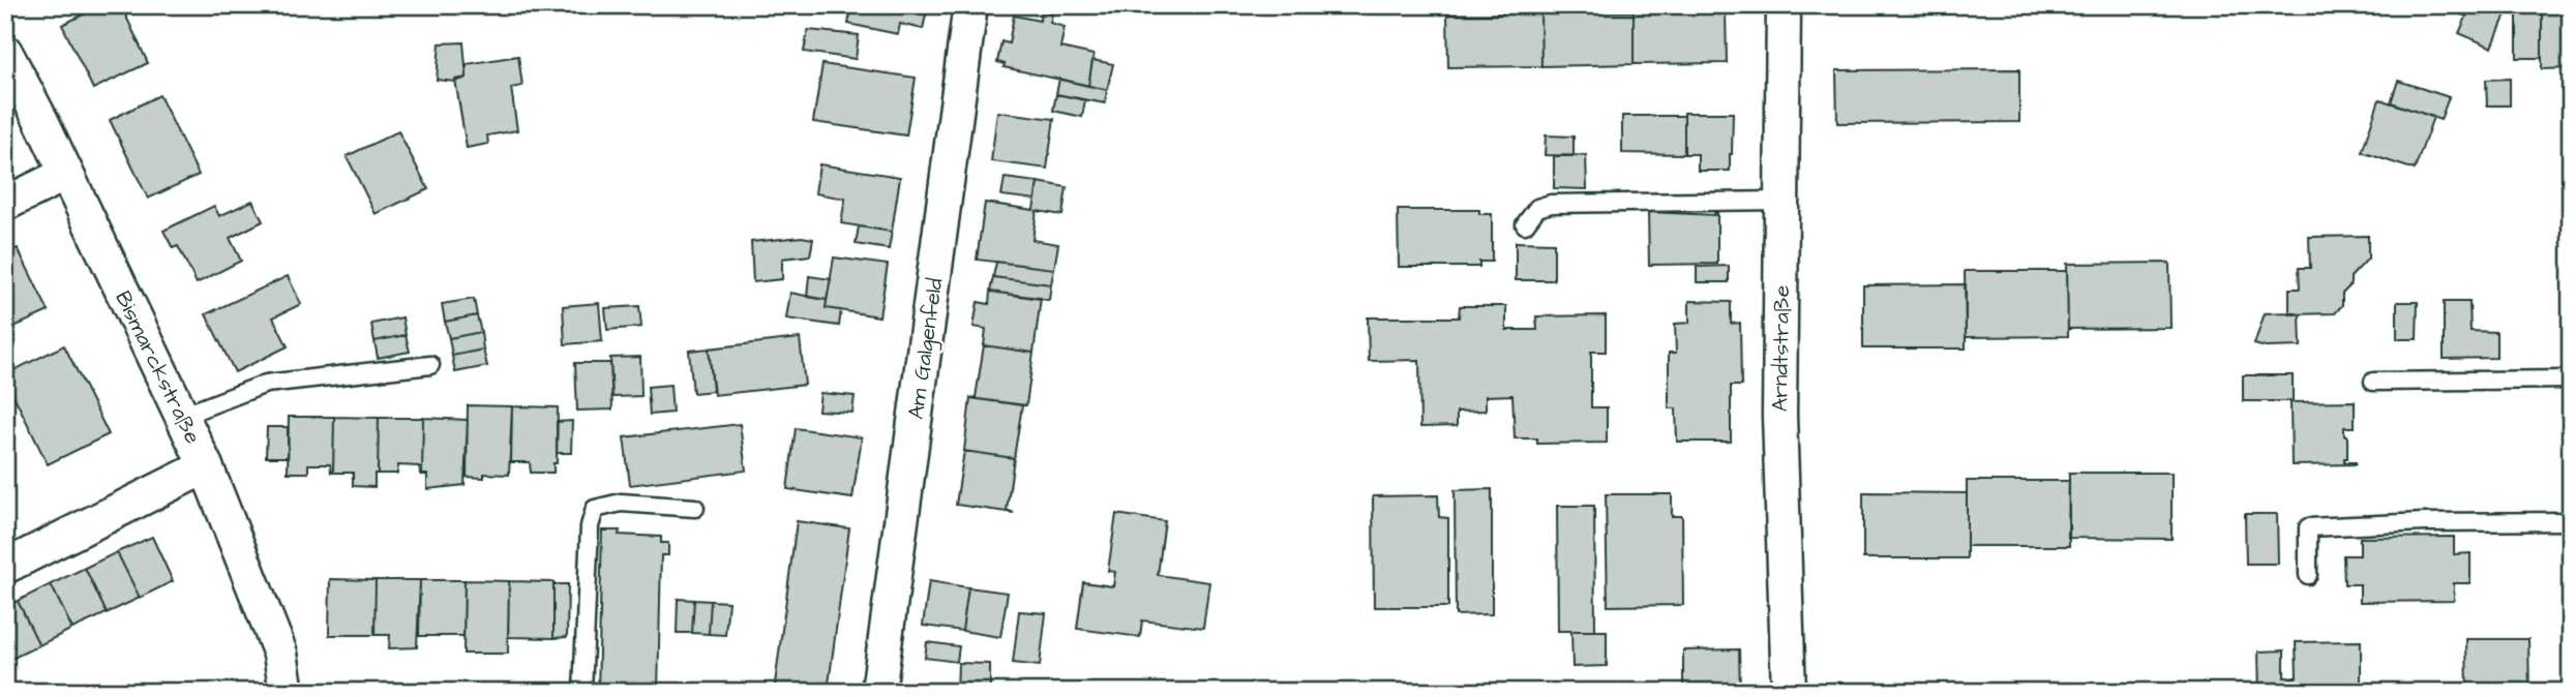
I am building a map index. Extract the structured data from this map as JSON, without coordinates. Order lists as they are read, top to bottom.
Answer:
{
  "streets": {
    "street": ["Am Galgenfeld", "Arndtstraße", "Bismarckstraße"]
  }
}
